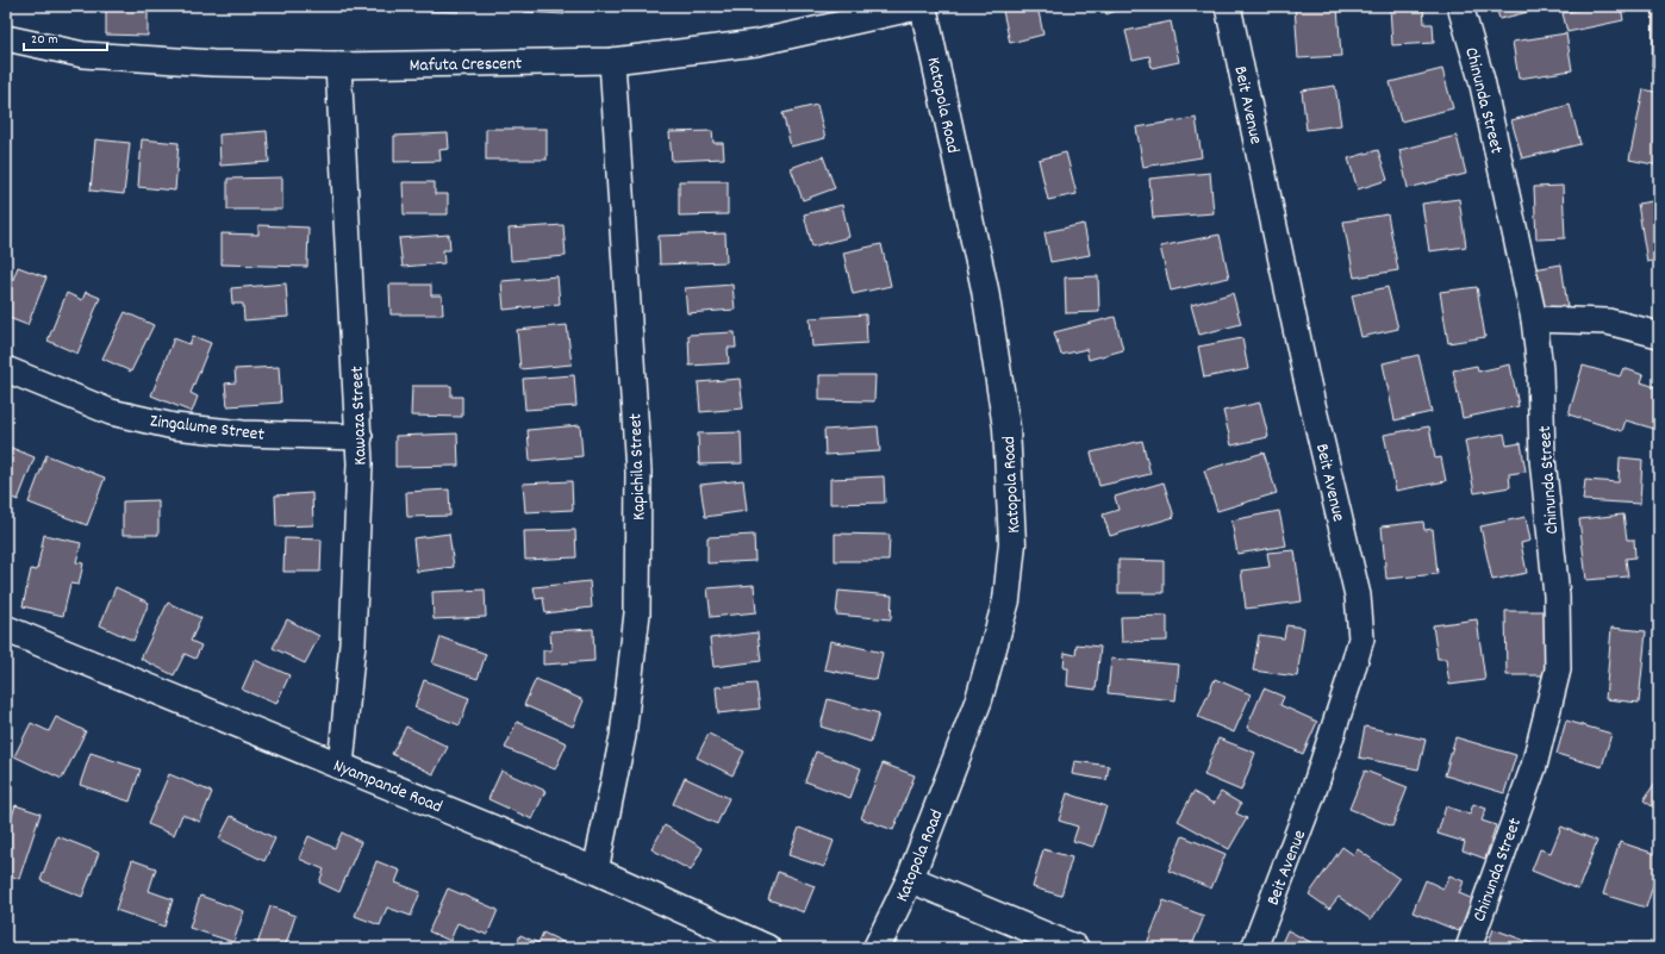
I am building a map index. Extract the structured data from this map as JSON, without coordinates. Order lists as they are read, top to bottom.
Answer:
{
  "streets": {
    "street": [
      "Mafuta Crescent",
      "Chinunda Street",
      "Katopola Road",
      "Beit Avenue",
      "Kawaza Street",
      "Zingalume Street",
      "Kapichila Street",
      "Nyampande Road"
    ]
  },
  "crossings": [
    ["Mafuta Crescent", "Katopola Road"],
    ["Mafuta Crescent", "Kawaza Street"],
    ["Mafuta Crescent", "Kapichila Street"],
    ["Kawaza Street", "Zingalume Street"],
    ["Kawaza Street", "Nyampande Road"],
    ["Kapichila Street", "Nyampande Road"]
  ],
  "scale_bar": "20 m"
}
